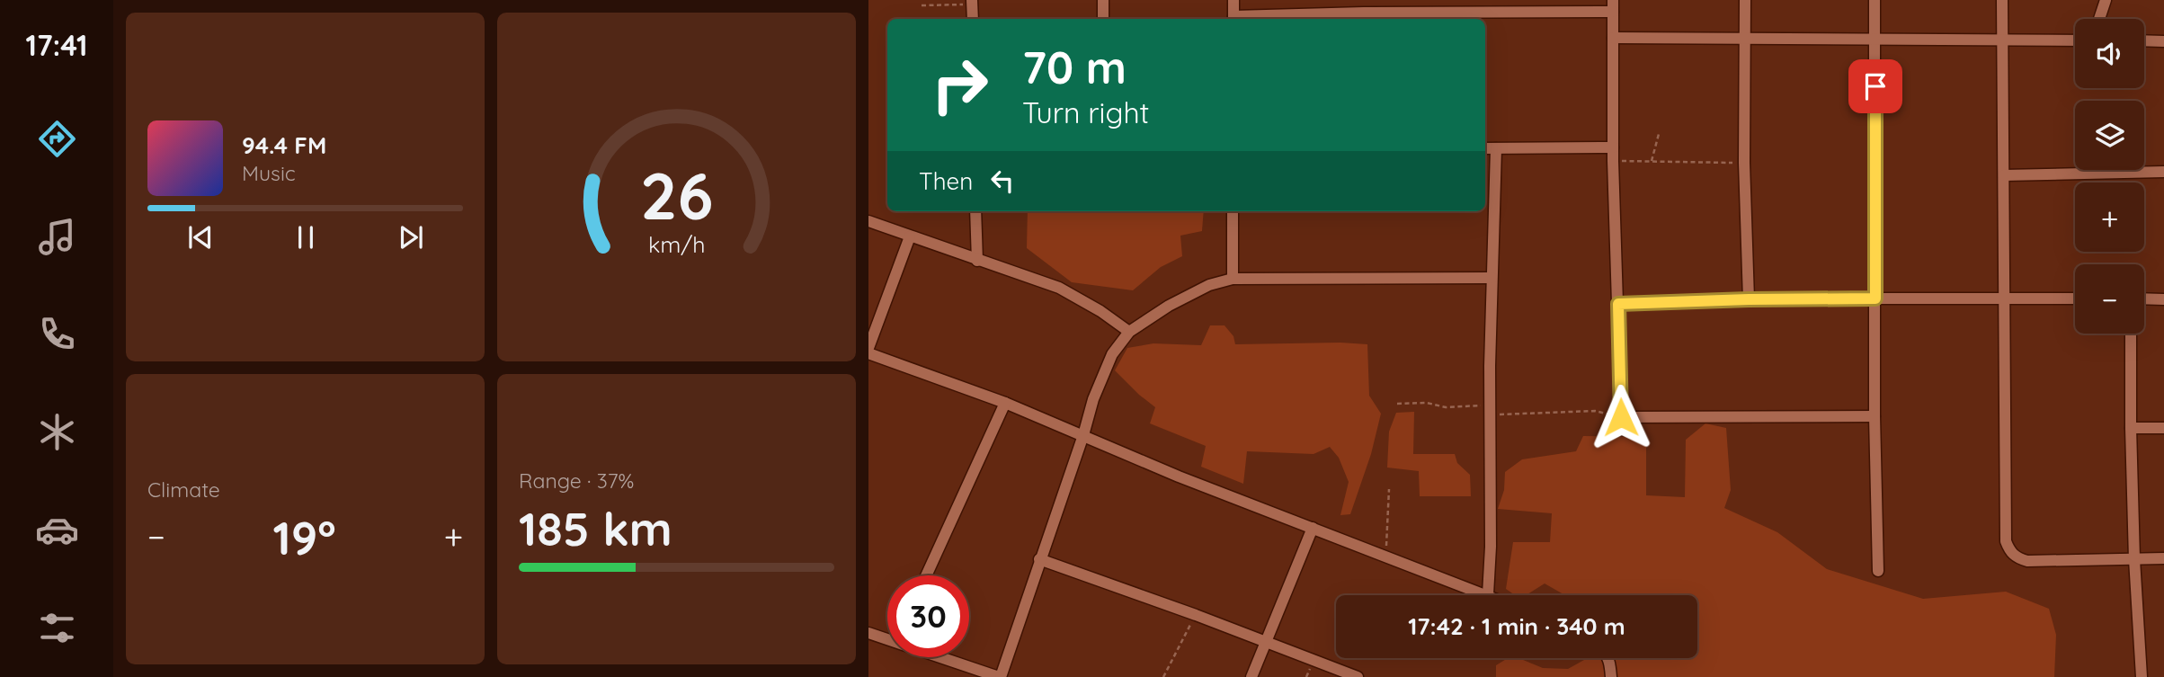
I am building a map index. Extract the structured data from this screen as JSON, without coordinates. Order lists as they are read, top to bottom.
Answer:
{
  "page": {
    "tabs": "17:41",
    "map_buttons": ["+", "−"],
    "turn": ["70 m", "Turn right"],
    "song": ["94.4 FM", "Music"],
    "then": "Then",
    "tile": [
      "Climate",
      ["Range · 37%", "185 km"]
    ],
    "heat": ["−", "19°", "+"],
    "limit": "30",
    "trip": "17:42 · 1 min · 340 m",
    "gauge": ["26", "km/h"]
  }
}
